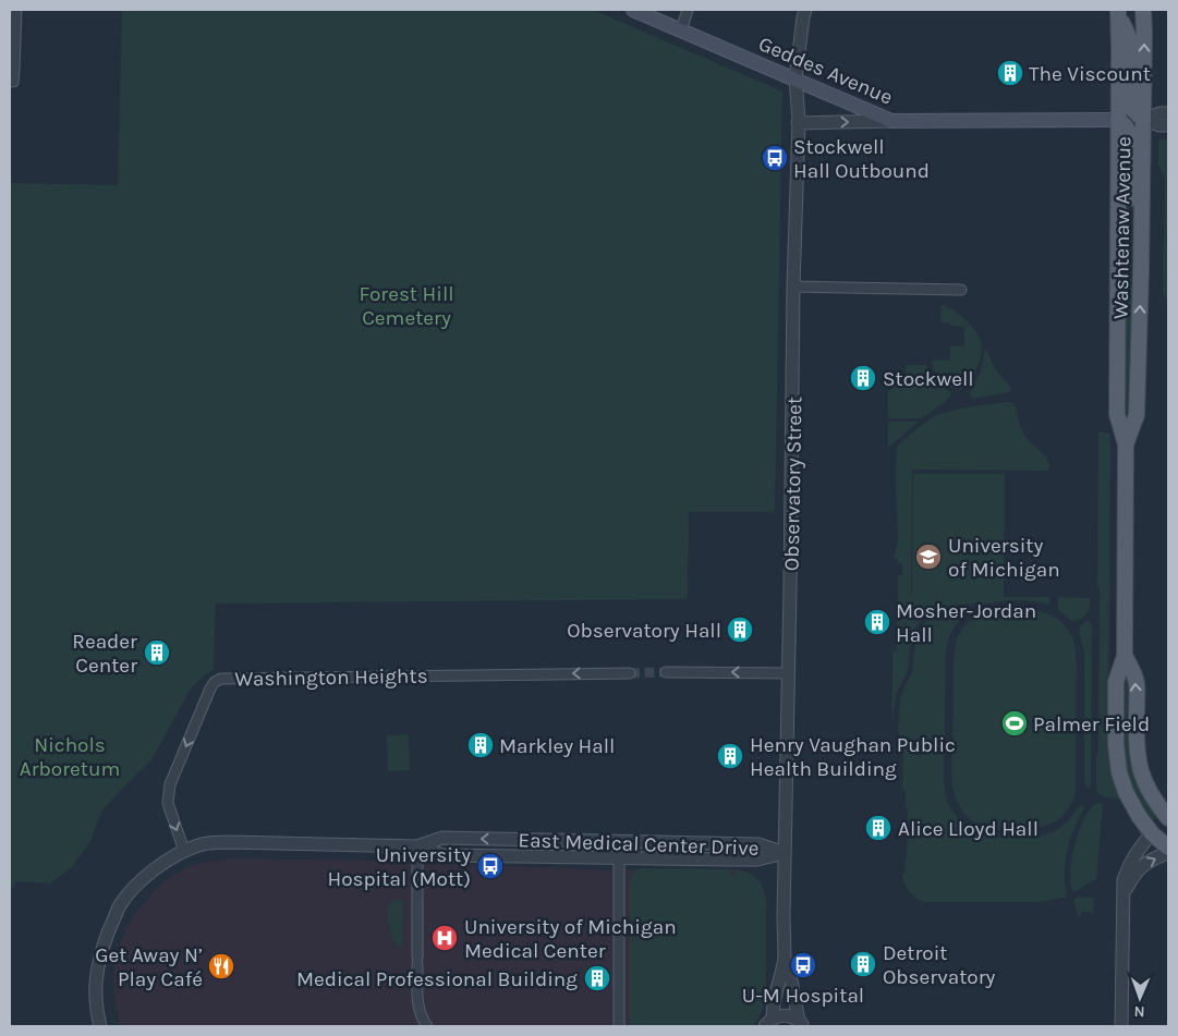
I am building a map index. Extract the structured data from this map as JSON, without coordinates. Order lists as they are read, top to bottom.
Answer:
{
  "streets": {
    "main road": ["Geddes Avenue", "Washtenaw Avenue"],
    "street": ["Observatory Street", "Washington Heights", "East Medical Center Drive"]
  },
  "crossings": [
    ["Geddes Avenue", "Washtenaw Avenue"],
    ["Geddes Avenue", "Observatory Street"],
    ["Observatory Street", "East Medical Center Drive"],
    ["Washington Heights", "East Medical Center Drive"]
  ],
  "one_way": ["Washington Heights"],
  "parks": ["Forest Hill Cemetery", "Nichols Arboretum"],
  "places": {
    "building": [
      "The Viscount",
      "Stockwell",
      "Mosher-Jordan Hall",
      "Observatory Hall",
      "Reader Center",
      "Markley Hall",
      "Henry Vaughan Public Health Building",
      "Alice Lloyd Hall",
      "Detroit Observatory",
      "Medical Professional Building"
    ],
    "bus stop": ["Stockwell Hall Outbound", "University Hospital (Mott)", "U-M Hospital"],
    "school or university": ["University of Michigan"],
    "sports": ["Palmer Field"],
    "hospital": ["University of Michigan Medical Center"],
    "restaurant": ["Get Away N’ Play Café"]
  },
  "north": "bottom"
}
